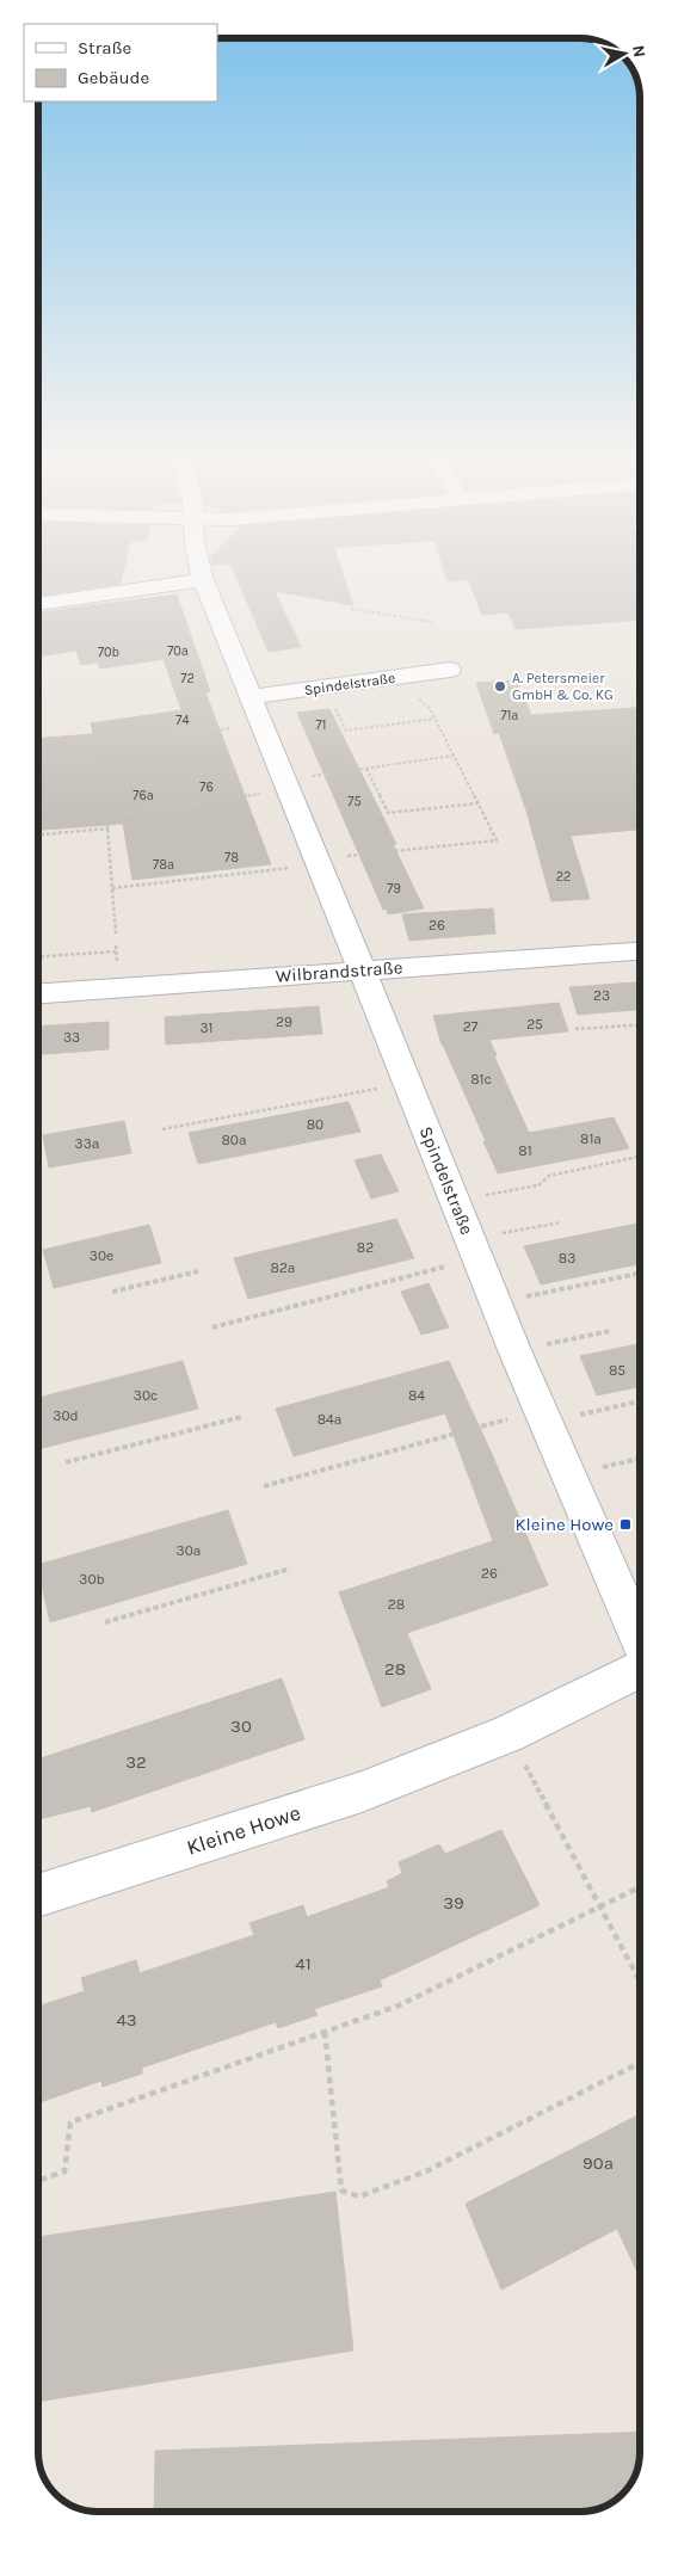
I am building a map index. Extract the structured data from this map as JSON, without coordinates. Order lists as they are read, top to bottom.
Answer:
{
  "streets": {
    "street": ["Spindelstraße", "Wilbrandstraße", "Kleine Howe"]
  },
  "crossings": [
    ["Spindelstraße", "Wilbrandstraße"]
  ],
  "places": {
    "other": ["A. Petersmeier GmbH & Co. KG"],
    "transit": ["Kleine Howe"]
  },
  "house_numbers": [
    "70a",
    "70b",
    "72",
    "71a",
    "74",
    "71",
    "76",
    "76a",
    "75",
    "78",
    "78a",
    "22",
    "79",
    "26",
    "23",
    "29",
    "25",
    "27",
    "31",
    "33",
    "81c",
    "80",
    "81a",
    "80a",
    "33a",
    "81",
    "82",
    "30e",
    "83",
    "82a",
    "85",
    "30c",
    "84",
    "30d",
    "84a",
    "30a",
    "26",
    "30b",
    "28",
    "28",
    "30",
    "32",
    "39",
    "41",
    "43",
    "90a"
  ],
  "legend": ["Straße", "Gebäude"],
  "north": "right"
}
